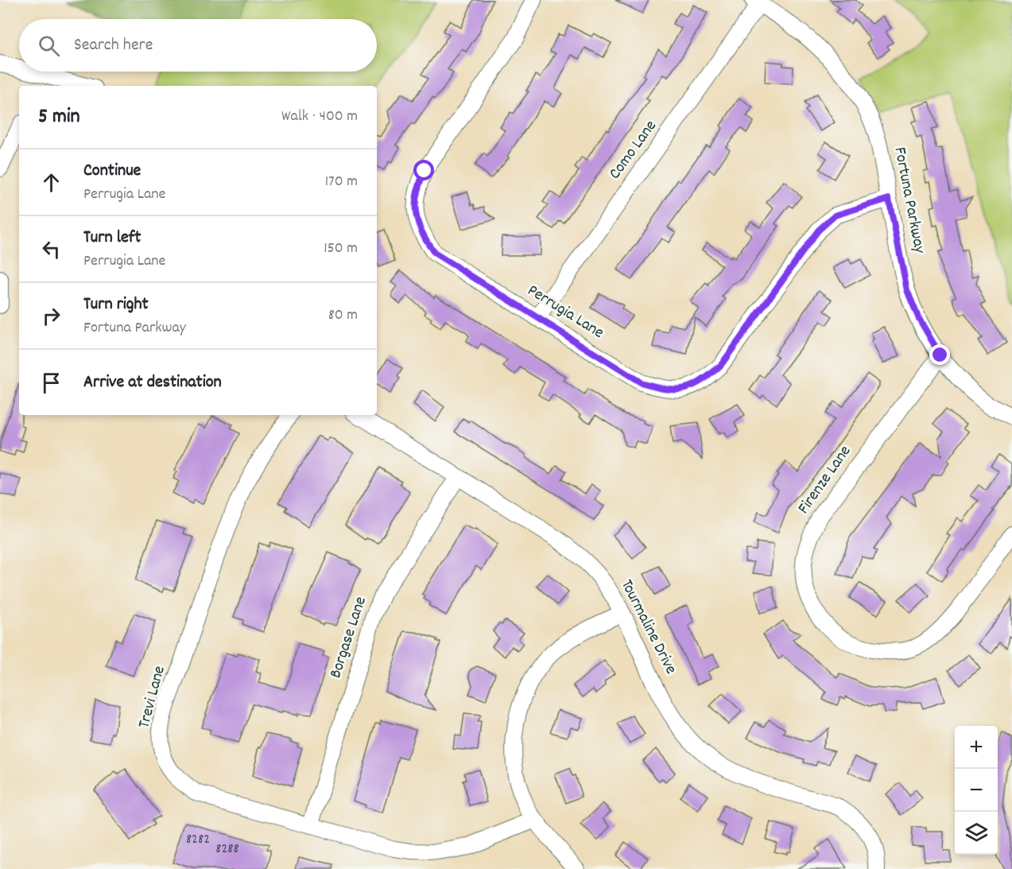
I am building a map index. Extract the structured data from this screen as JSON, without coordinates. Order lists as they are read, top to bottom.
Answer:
{
  "streets": {
    "street": [
      "Como Lane",
      "Fortuna Parkway",
      "Perrugia Lane",
      "Firenze Lane",
      "Tourmaline Drive",
      "Borgase Lane",
      "Trevi Lane"
    ]
  },
  "crossings": [
    ["Como Lane", "Fortuna Parkway"],
    ["Como Lane", "Perrugia Lane"],
    ["Fortuna Parkway", "Perrugia Lane"],
    ["Fortuna Parkway", "Firenze Lane"],
    ["Tourmaline Drive", "Borgase Lane"],
    ["Borgase Lane", "Trevi Lane"]
  ],
  "house_numbers": ["8282", "8288"],
  "page": {
    "search": "Search here",
    "heading": ["5 min", "Walk · 400 m"],
    "list": [
      ["Continue", "Perrugia Lane", "170 m"],
      ["Turn left", "Perrugia Lane", "150 m"],
      ["Turn right", "Fortuna Parkway", "80 m"],
      "Arrive at destination"
    ],
    "map_buttons": ["+", "−"]
  }
}
